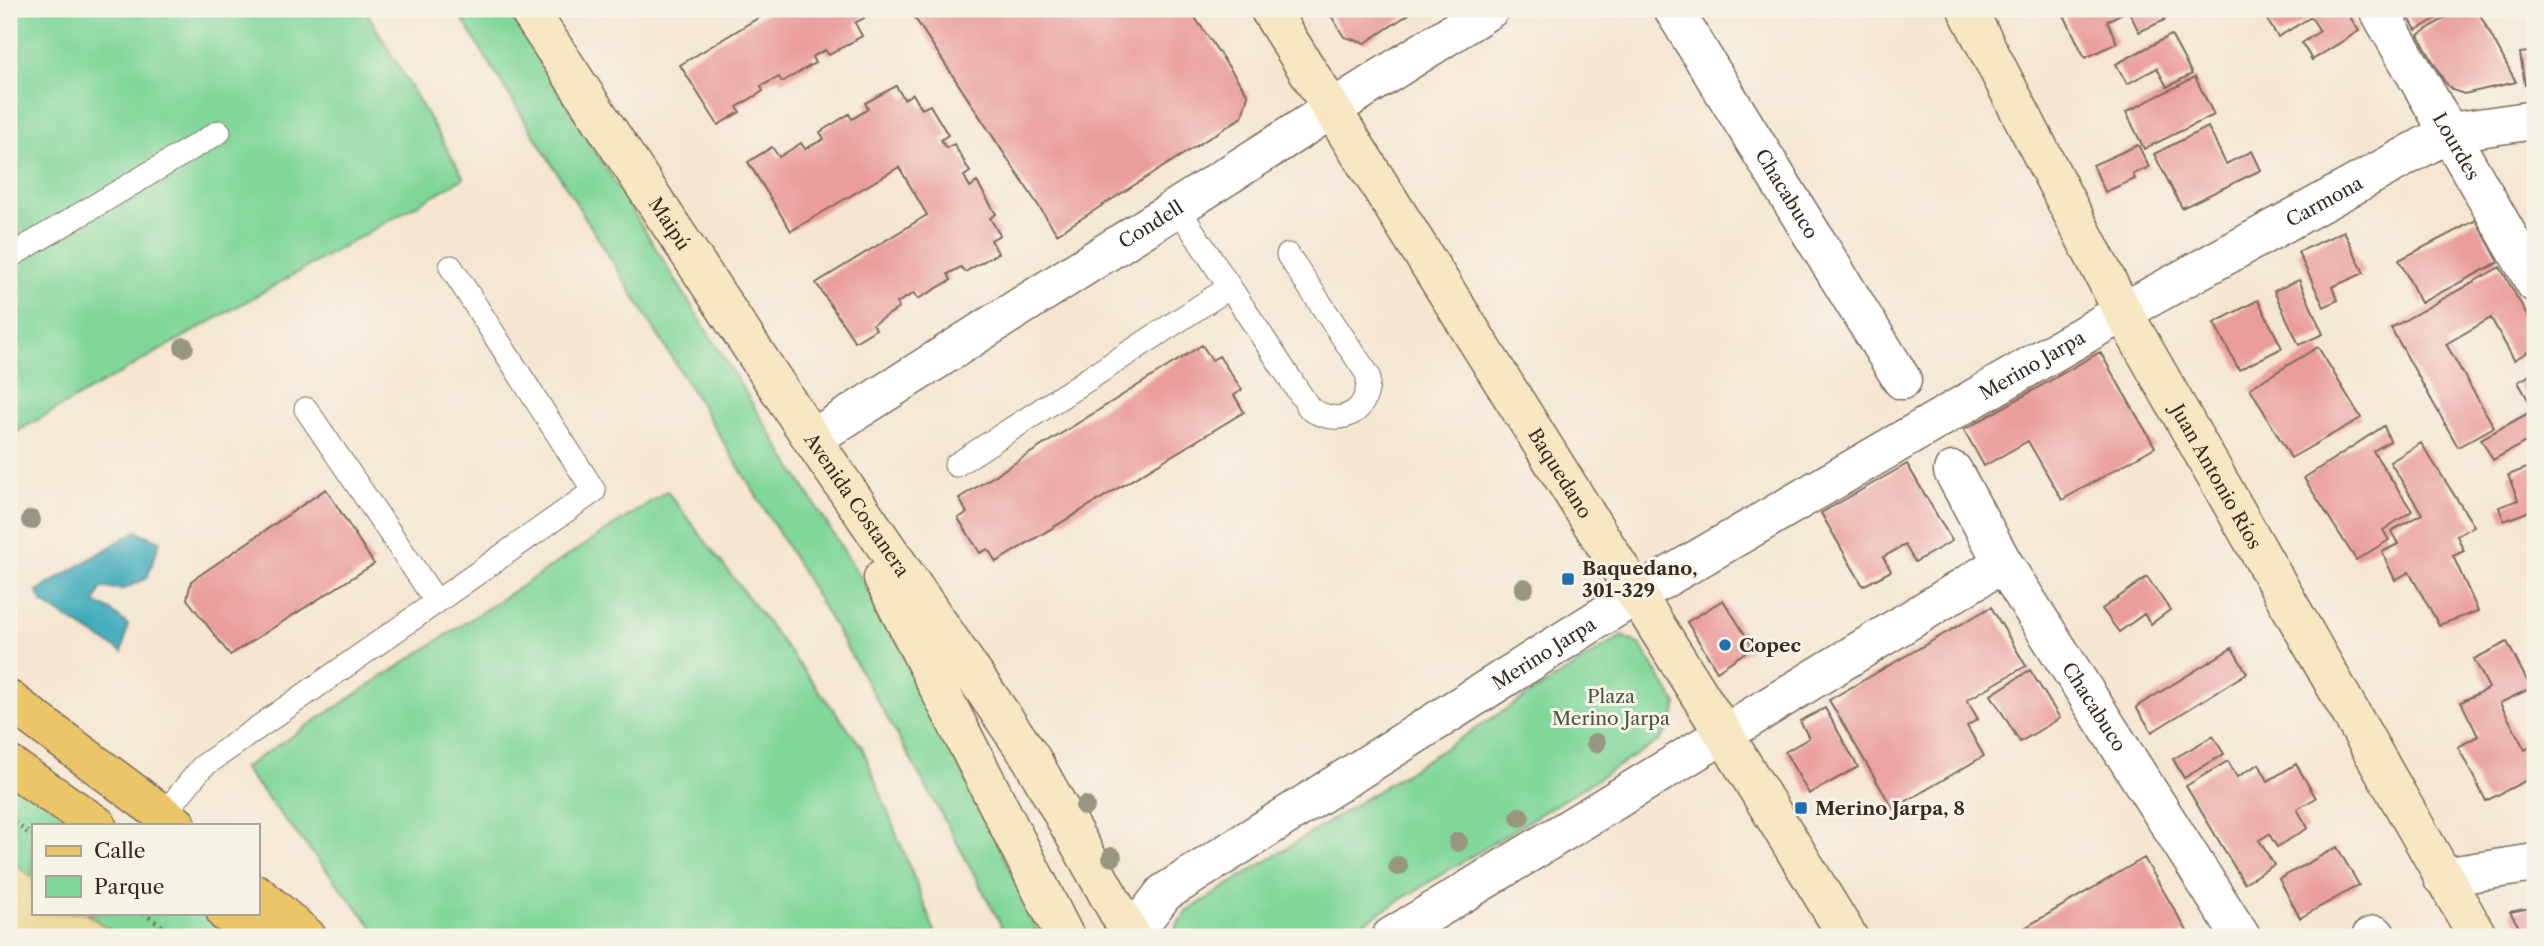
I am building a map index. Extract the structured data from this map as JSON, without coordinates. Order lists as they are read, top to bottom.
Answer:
{
  "streets": {
    "main road": [
      "Maipú",
      "Baquedano",
      "Juan Antonio Ríos",
      "Avenida Costanera"
    ],
    "street": [
      "Lourdes",
      "Chacabuco",
      "Carmona",
      "Condell",
      "Merino Jarpa"
    ]
  },
  "crossings": [
    ["Lourdes", "Carmona"],
    ["Carmona", "Merino Jarpa"],
    ["Carmona", "Juan Antonio Ríos"],
    ["Maipú", "Condell"],
    ["Maipú", "Avenida Costanera"],
    ["Condell", "Baquedano"],
    ["Condell", "Avenida Costanera"],
    ["Merino Jarpa", "Baquedano"],
    ["Merino Jarpa", "Juan Antonio Ríos"],
    ["Merino Jarpa", "Avenida Costanera"]
  ],
  "parks": ["Plaza Merino Jarpa"],
  "places": {
    "transit": ["Baquedano, 301-329", "Merino Jarpa, 8"],
    "other": ["Copec"]
  },
  "legend": ["Calle", "Parque"]
}
